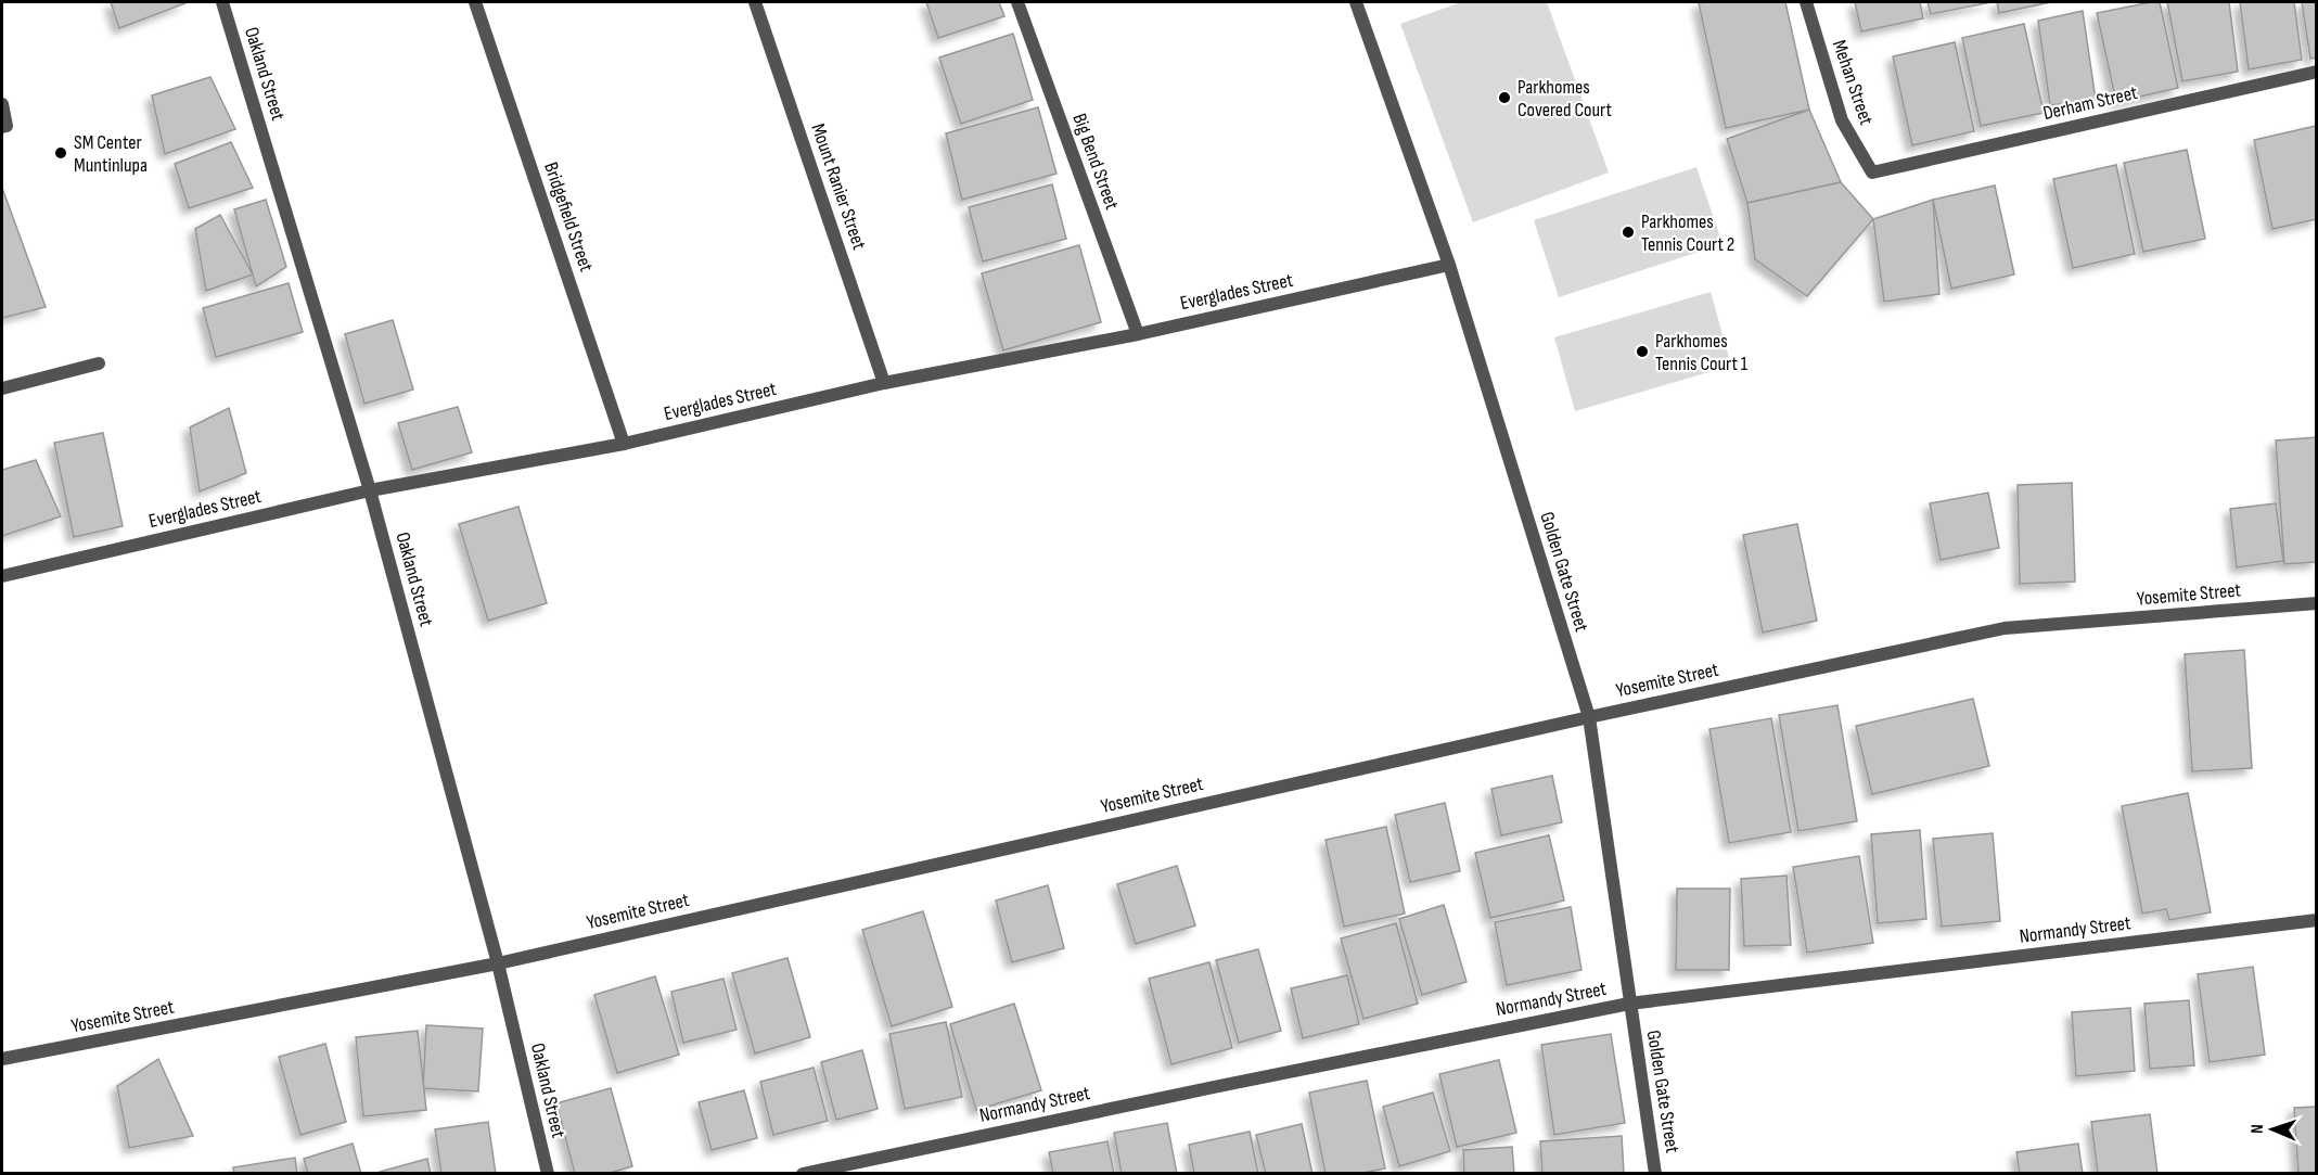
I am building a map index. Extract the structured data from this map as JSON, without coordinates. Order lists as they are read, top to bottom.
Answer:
{
  "streets": {
    "street": [
      "Oakland Street",
      "Mehan Street",
      "Derham Street",
      "Big Bend Street",
      "Mount Ranier Street",
      "Bridgefield Street",
      "Everglades Street",
      "Golden Gate Street",
      "Yosemite Street",
      "Normandy Street"
    ]
  },
  "crossings": [
    ["Oakland Street", "Everglades Street"],
    ["Oakland Street", "Yosemite Street"],
    ["Mehan Street", "Derham Street"],
    ["Big Bend Street", "Everglades Street"],
    ["Mount Ranier Street", "Everglades Street"],
    ["Bridgefield Street", "Everglades Street"],
    ["Everglades Street", "Golden Gate Street"],
    ["Golden Gate Street", "Yosemite Street"],
    ["Golden Gate Street", "Normandy Street"]
  ],
  "places": [
    "Parkhomes Covered Court",
    "SM Center Muntinlupa",
    "Parkhomes Tennis Court 2",
    "Parkhomes Tennis Court 1"
  ],
  "north": "left"
}
